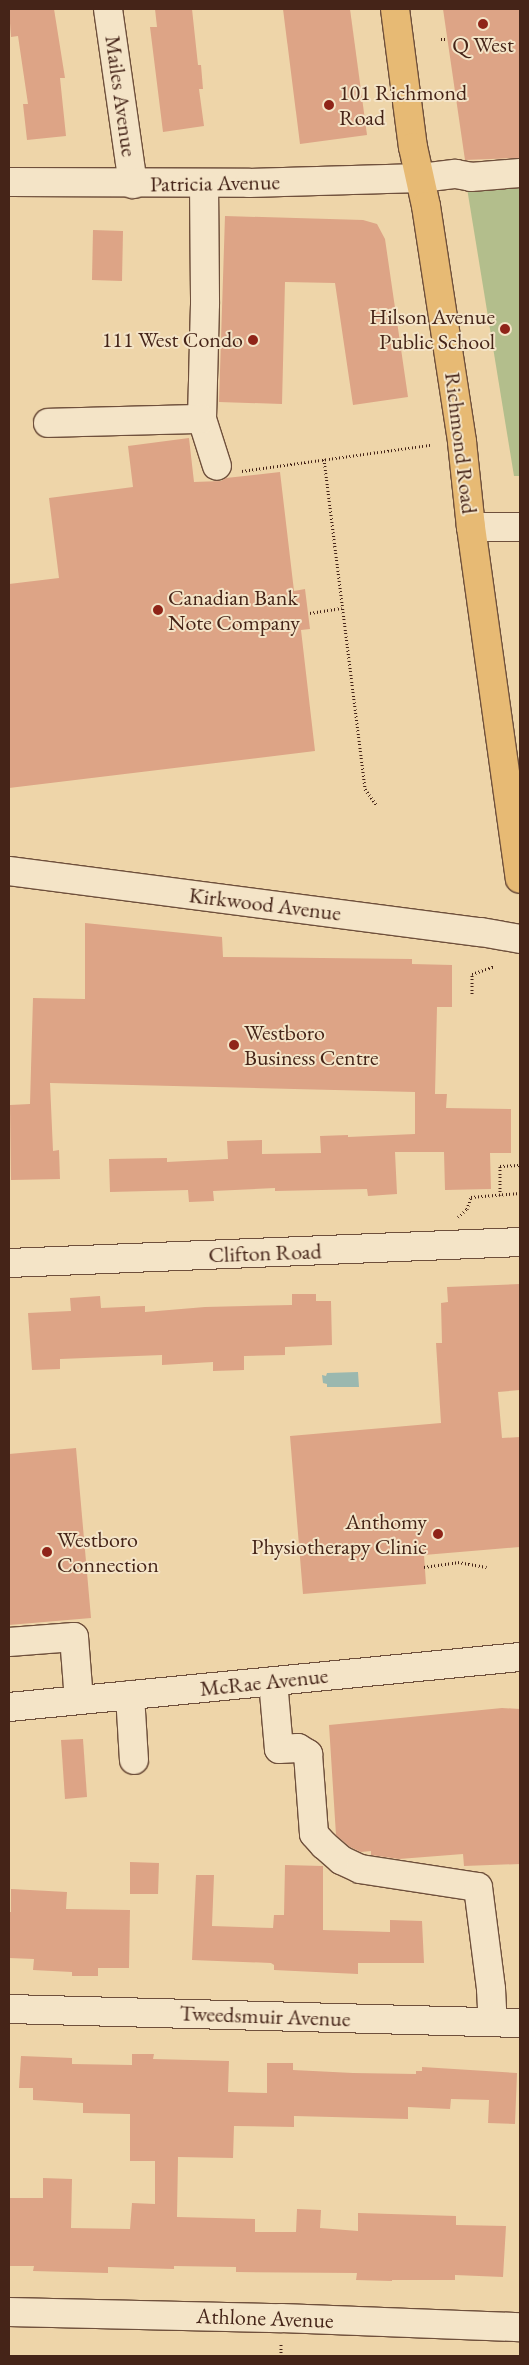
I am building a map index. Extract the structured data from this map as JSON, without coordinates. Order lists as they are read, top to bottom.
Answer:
{
  "streets": {
    "main road": ["Richmond Road"],
    "street": [
      "Mailes Avenue",
      "Patricia Avenue",
      "Kirkwood Avenue",
      "Clifton Road",
      "McRae Avenue",
      "Tweedsmuir Avenue",
      "Athlone Avenue"
    ]
  },
  "crossings": [
    ["Mailes Avenue", "Patricia Avenue"],
    ["Patricia Avenue", "Richmond Road"]
  ],
  "places": [
    "Q West",
    "101 Richmond Road",
    "Hilson Avenue Public School",
    "111 West Condo",
    "Canadian Bank Note Company",
    "Westboro Business Centre",
    "Anthomy Physiotherapy Clinic",
    "Westboro Connection"
  ]
}
